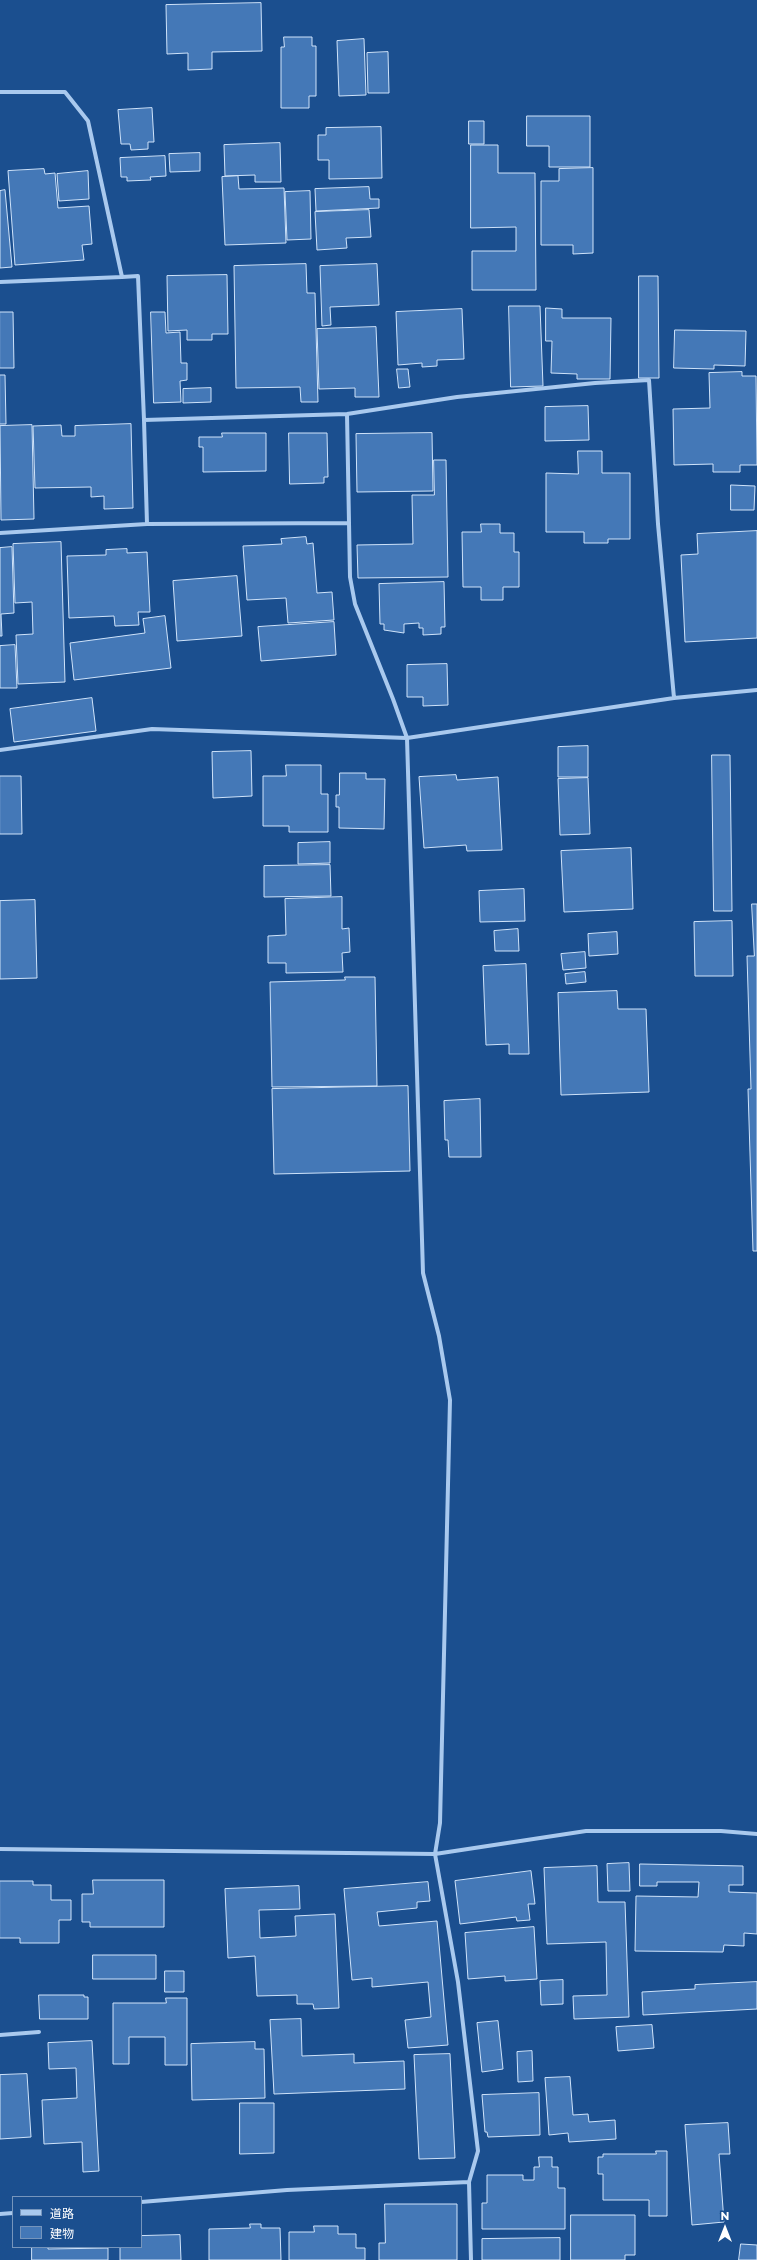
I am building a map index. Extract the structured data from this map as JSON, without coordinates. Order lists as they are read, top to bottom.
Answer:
{
  "legend": ["道路", "建物"],
  "north": "top"
}
